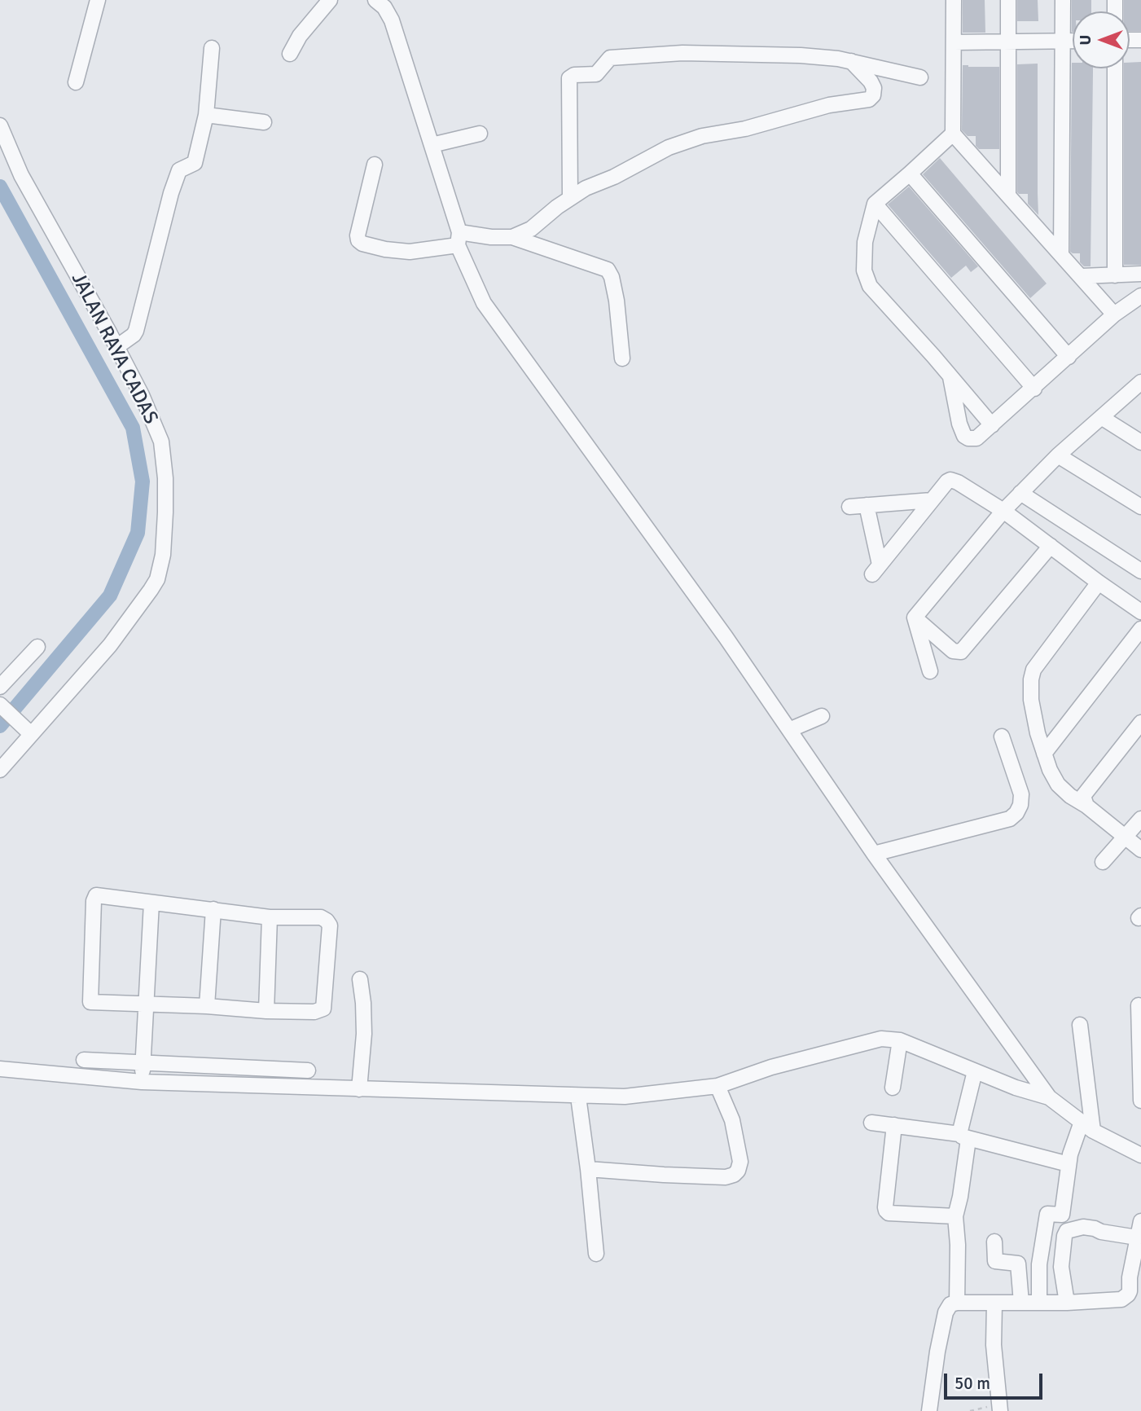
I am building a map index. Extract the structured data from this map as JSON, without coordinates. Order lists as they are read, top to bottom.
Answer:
{
  "streets": {
    "street": ["JALAN RAYA CADAS"]
  },
  "scale_bar": "50 m",
  "north": "left"
}
